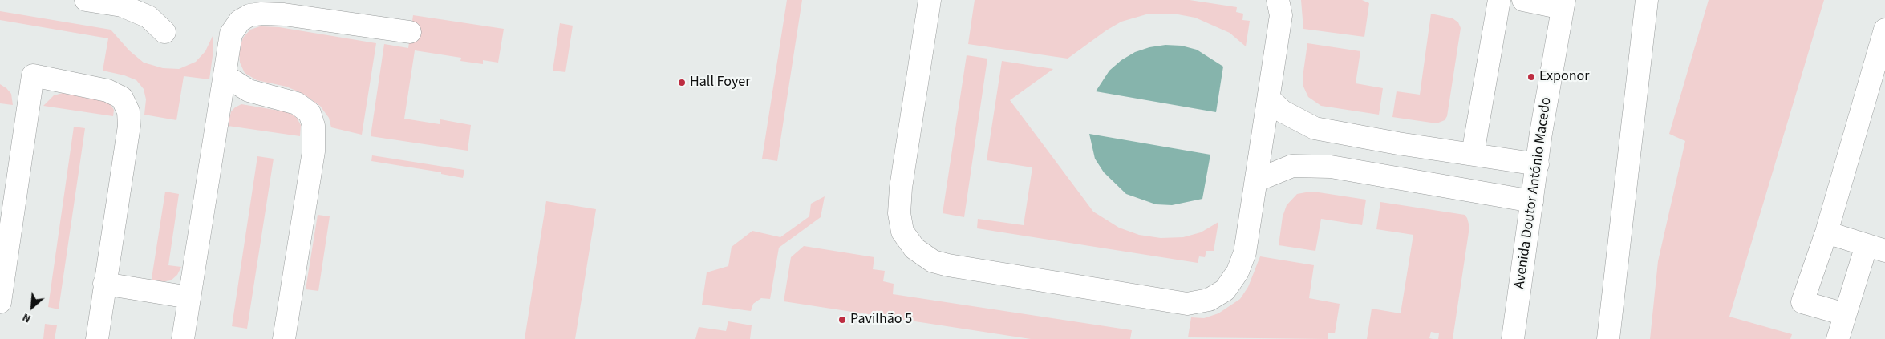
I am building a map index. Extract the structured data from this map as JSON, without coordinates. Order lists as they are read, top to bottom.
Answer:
{
  "streets": {
    "main road": ["Avenida Doutor António Macedo"]
  },
  "places": ["Exponor", "Hall Foyer", "Pavilhão 5"],
  "north": "bottom left"
}
